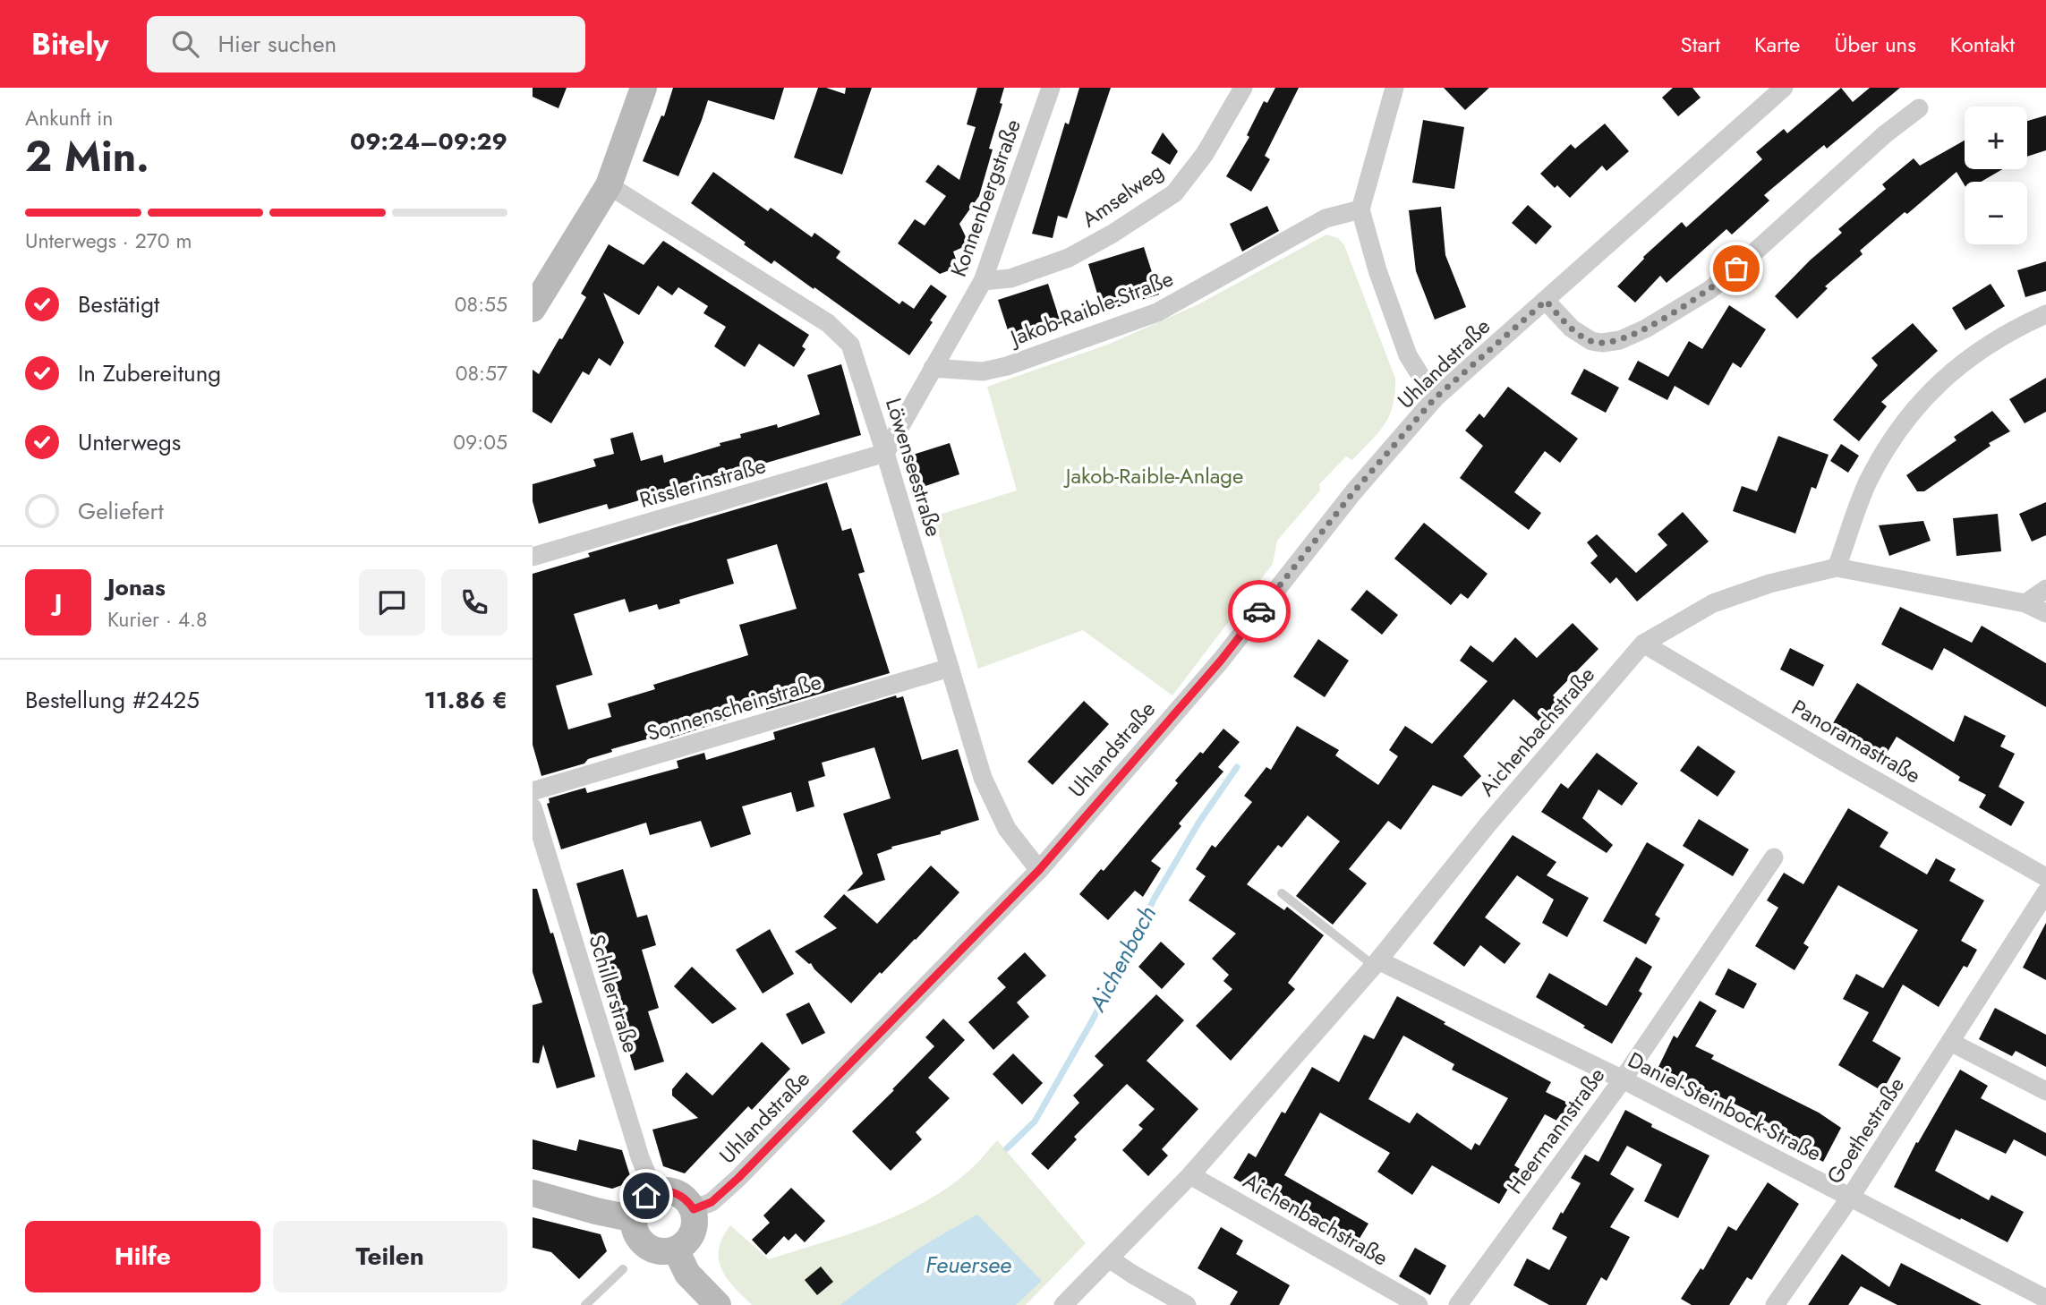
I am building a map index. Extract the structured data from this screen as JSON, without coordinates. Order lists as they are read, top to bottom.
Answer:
{
  "streets": {
    "street": [
      "Amselweg",
      "Konnenbergstraße",
      "Jakob-Raible-Straße",
      "Uhlandstraße",
      "Löwenseestraße",
      "Risslerinstraße",
      "Sonnenscheinstraße",
      "Aichenbachstraße",
      "Panoramastraße",
      "Schillerstraße",
      "Daniel-Steinbock-Straße",
      "Heermannstraße",
      "Goethestraße"
    ]
  },
  "crossings": [
    ["Amselweg", "Konnenbergstraße"],
    ["Konnenbergstraße", "Jakob-Raible-Straße"],
    ["Konnenbergstraße", "Löwenseestraße"],
    ["Konnenbergstraße", "Risslerinstraße"],
    ["Uhlandstraße", "Löwenseestraße"],
    ["Uhlandstraße", "Schillerstraße"],
    ["Löwenseestraße", "Risslerinstraße"],
    ["Löwenseestraße", "Sonnenscheinstraße"],
    ["Aichenbachstraße", "Panoramastraße"],
    ["Aichenbachstraße", "Daniel-Steinbock-Straße"],
    ["Daniel-Steinbock-Straße", "Heermannstraße"],
    ["Daniel-Steinbock-Straße", "Goethestraße"]
  ],
  "water": ["Aichenbach", "Feuersee"],
  "parks": ["Jakob-Raible-Anlage"],
  "page": {
    "header": "Bitely",
    "search": "Hier suchen",
    "nav": [
      "Start",
      "Karte",
      "Über uns",
      "Kontakt"
    ],
    "heading": ["2 Min.", "Ankunft in", "09:24–09:29"],
    "panel": [
      "Jonas",
      "Kurier · 4.8",
      "Bestellung #2425",
      "11.86 €"
    ],
    "map_buttons": ["+", "−"],
    "bar": "Unterwegs · 270 m",
    "list": [
      ["Bestätigt", "08:55"],
      ["In Zubereitung", "08:57"],
      ["Unterwegs", "09:05"],
      "Geliefert"
    ],
    "round": "J",
    "buttons": ["Hilfe", "Teilen"]
  }
}
